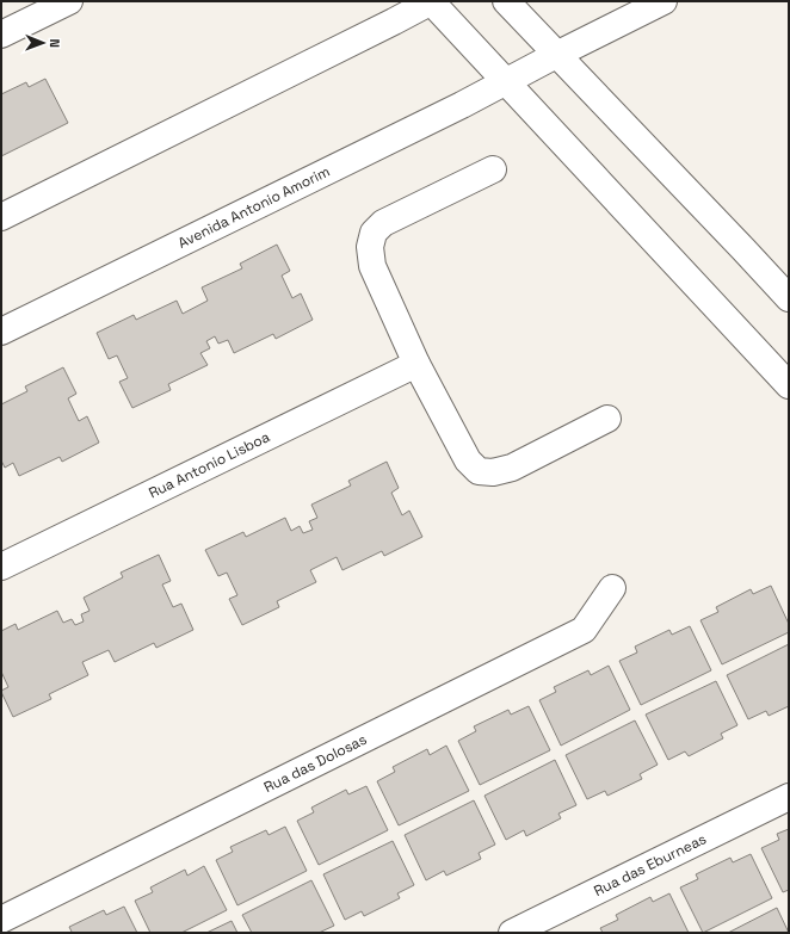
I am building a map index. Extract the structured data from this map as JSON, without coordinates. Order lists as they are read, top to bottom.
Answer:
{
  "streets": {
    "street": [
      "Avenida Antonio Amorim",
      "Rua Antonio Lisboa",
      "Rua das Dolosas",
      "Rua das Eburneas"
    ]
  },
  "north": "right"
}
